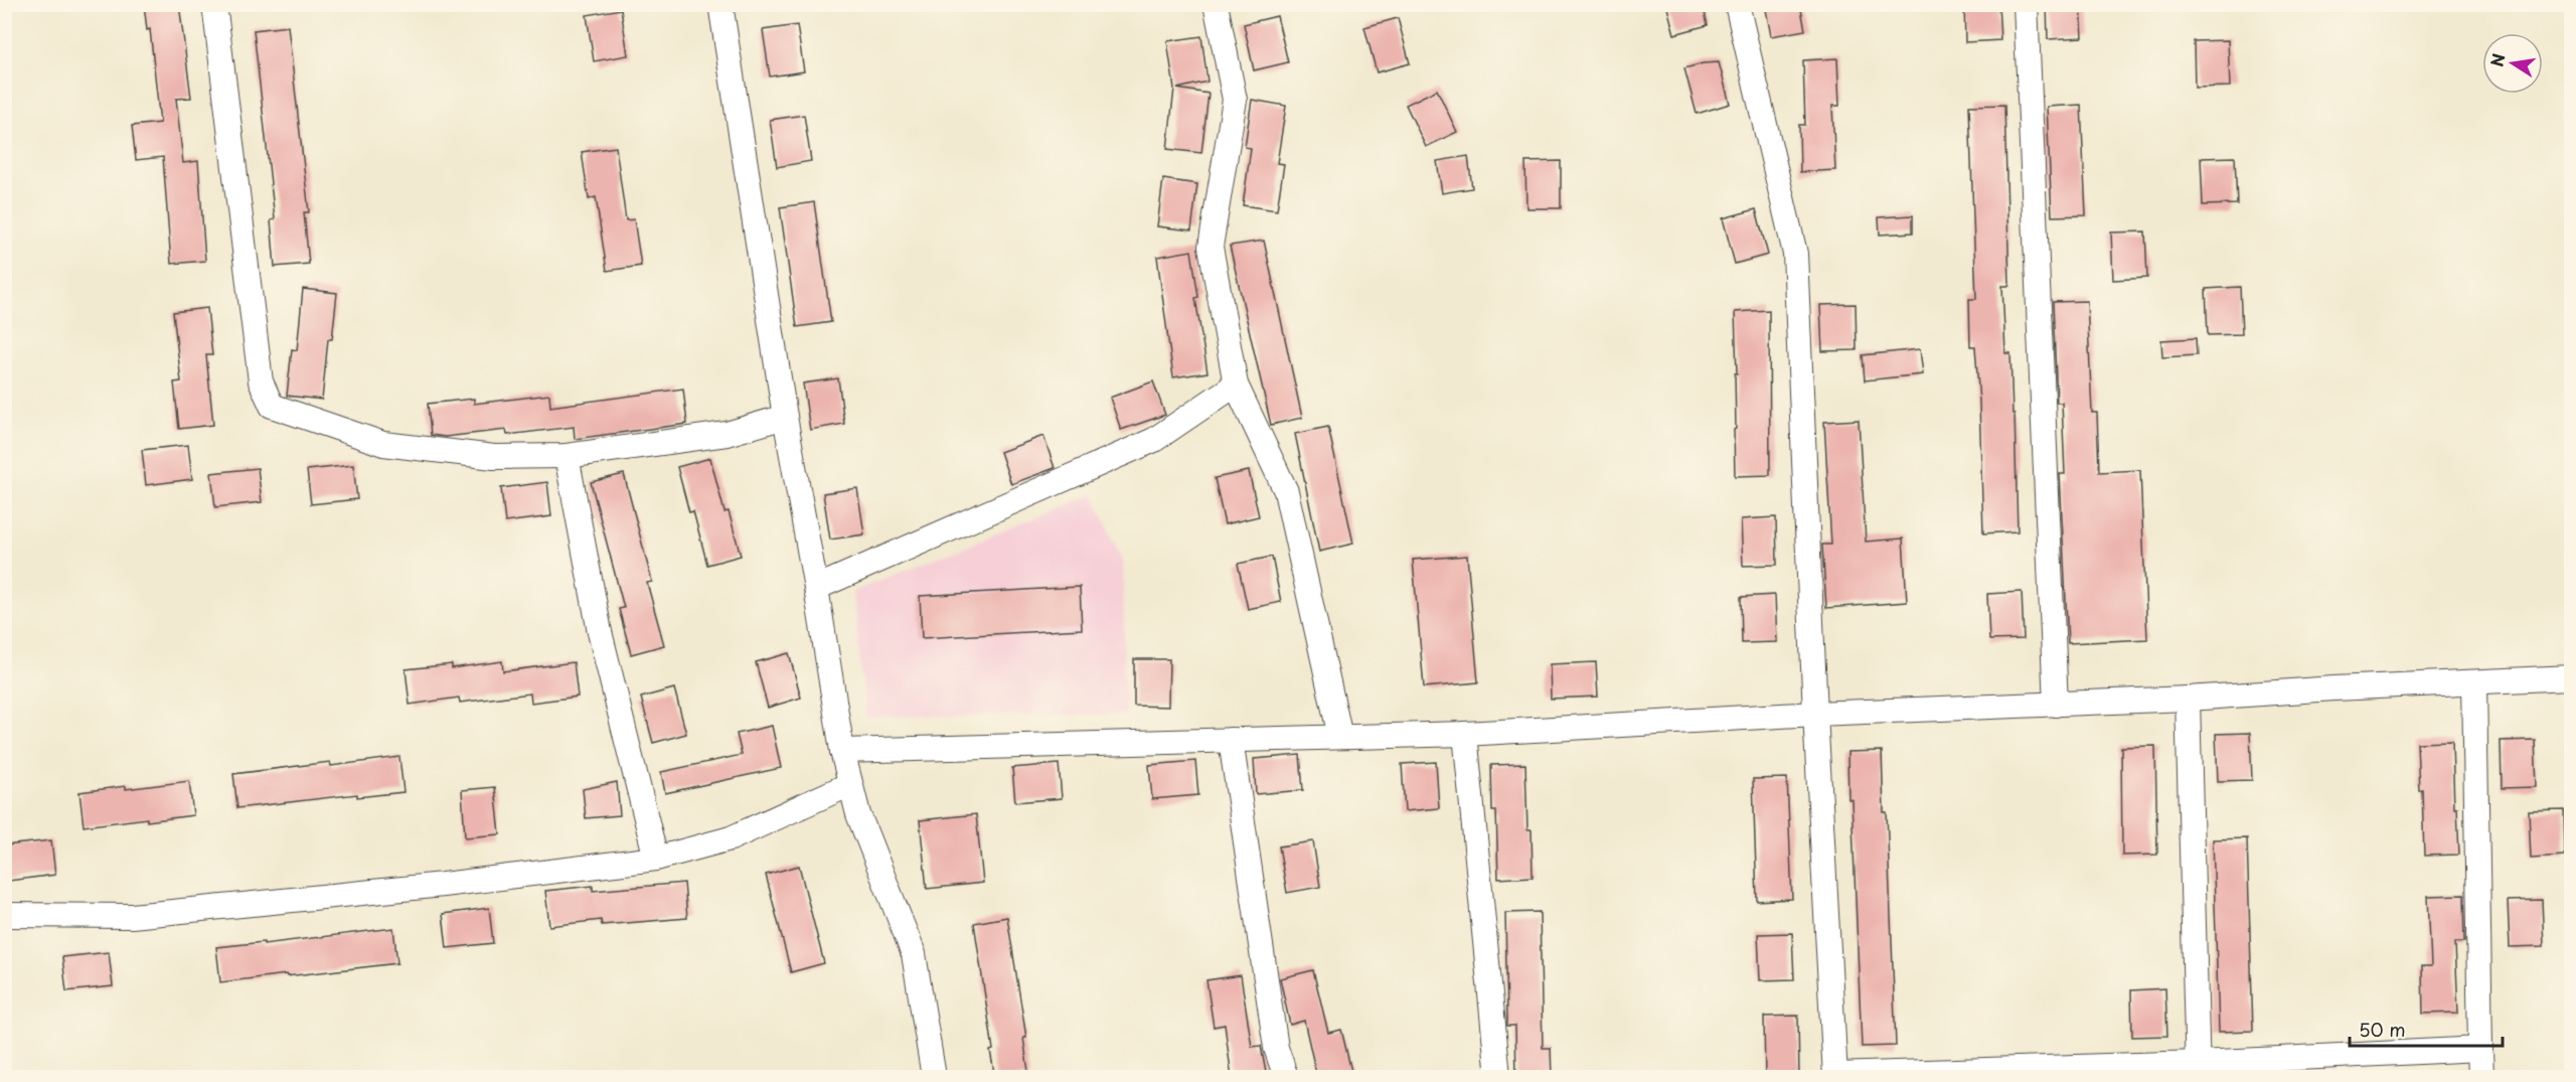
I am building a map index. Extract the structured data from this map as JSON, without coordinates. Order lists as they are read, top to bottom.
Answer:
{
  "scale_bar": "50 m",
  "north": "left"
}
